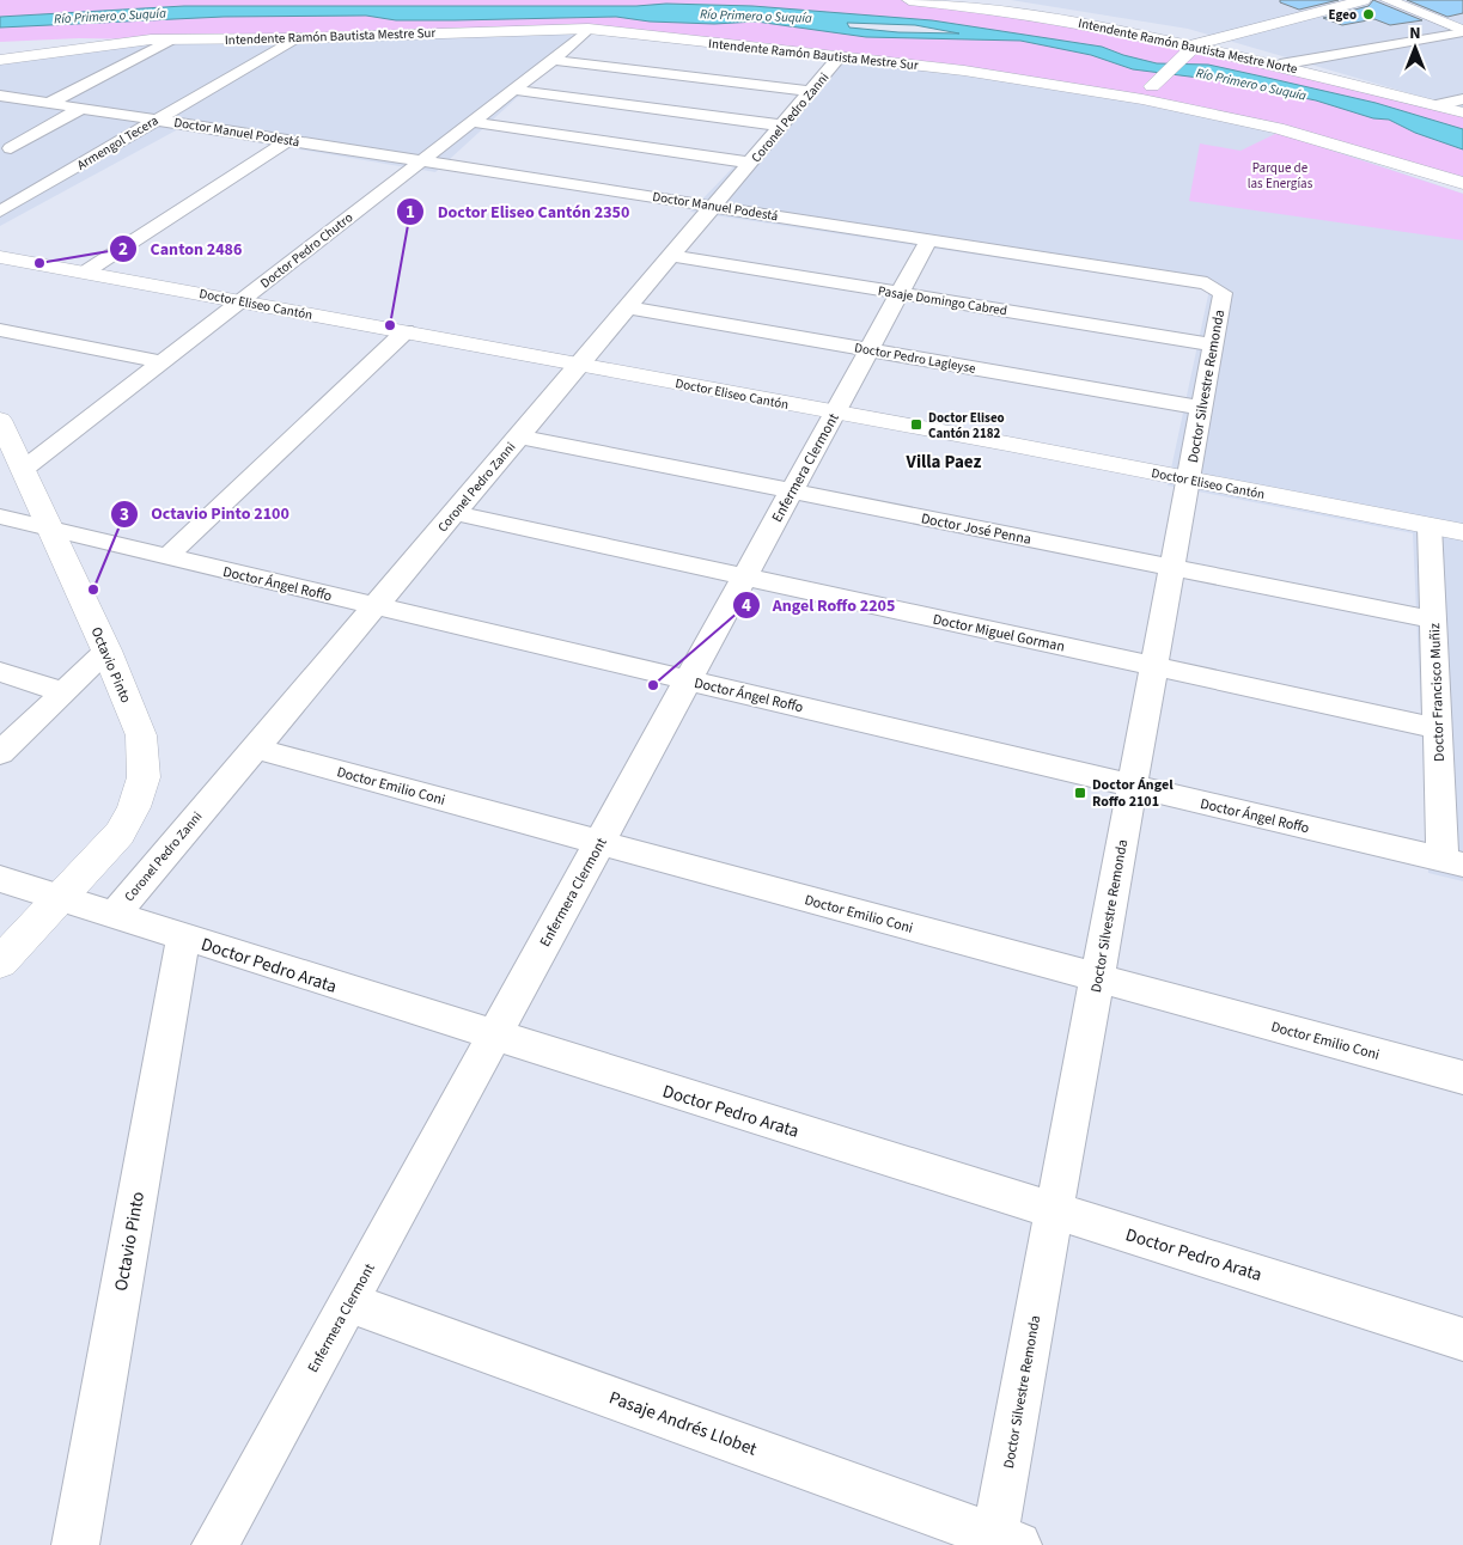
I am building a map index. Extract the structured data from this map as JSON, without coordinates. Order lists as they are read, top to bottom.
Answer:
{
  "streets": {
    "main road": [
      "Intendente Ramón Bautista Mestre Sur",
      "Intendente Ramón Bautista Mestre Norte",
      "Doctor Eliseo Cantón",
      "Octavio Pinto"
    ],
    "street": [
      "Coronel Pedro Zanni",
      "Doctor Manuel Podestá",
      "Armengol Tecera",
      "Doctor Pedro Chutro",
      "Pasaje Domingo Cabred",
      "Doctor Pedro Lagleyse",
      "Doctor Silvestre Remonda",
      "Enfermera Clermont",
      "Doctor José Penna",
      "Doctor Ángel Roffo",
      "Doctor Miguel Gorman",
      "Doctor Francisco Muñiz",
      "Doctor Emilio Coni",
      "Doctor Pedro Arata",
      "Pasaje Andrés Llobet"
    ]
  },
  "crossings": [
    ["Intendente Ramón Bautista Mestre Sur", "Coronel Pedro Zanni"],
    ["Intendente Ramón Bautista Mestre Sur", "Armengol Tecera"],
    ["Intendente Ramón Bautista Mestre Sur", "Doctor Pedro Chutro"],
    ["Coronel Pedro Zanni", "Doctor Manuel Podestá"],
    ["Coronel Pedro Zanni", "Pasaje Domingo Cabred"],
    ["Coronel Pedro Zanni", "Doctor Eliseo Cantón"],
    ["Coronel Pedro Zanni", "Doctor Pedro Lagleyse"],
    ["Coronel Pedro Zanni", "Doctor José Penna"],
    ["Coronel Pedro Zanni", "Doctor Ángel Roffo"],
    ["Coronel Pedro Zanni", "Doctor Miguel Gorman"],
    ["Coronel Pedro Zanni", "Doctor Emilio Coni"],
    ["Coronel Pedro Zanni", "Doctor Pedro Arata"],
    ["Doctor Manuel Podestá", "Armengol Tecera"],
    ["Doctor Manuel Podestá", "Doctor Pedro Chutro"],
    ["Doctor Manuel Podestá", "Doctor Silvestre Remonda"],
    ["Doctor Manuel Podestá", "Enfermera Clermont"],
    ["Doctor Pedro Chutro", "Doctor Eliseo Cantón"],
    ["Doctor Pedro Chutro", "Doctor Ángel Roffo"],
    ["Doctor Pedro Chutro", "Octavio Pinto"],
    ["Pasaje Domingo Cabred", "Doctor Silvestre Remonda"],
    ["Pasaje Domingo Cabred", "Enfermera Clermont"],
    ["Doctor Eliseo Cantón", "Doctor Silvestre Remonda"],
    ["Doctor Eliseo Cantón", "Enfermera Clermont"],
    ["Doctor Eliseo Cantón", "Doctor Francisco Muñiz"],
    ["Doctor Pedro Lagleyse", "Doctor Silvestre Remonda"],
    ["Doctor Pedro Lagleyse", "Enfermera Clermont"],
    ["Doctor Silvestre Remonda", "Doctor José Penna"],
    ["Doctor Silvestre Remonda", "Doctor Ángel Roffo"],
    ["Doctor Silvestre Remonda", "Doctor Miguel Gorman"],
    ["Doctor Silvestre Remonda", "Doctor Emilio Coni"],
    ["Doctor Silvestre Remonda", "Doctor Pedro Arata"],
    ["Doctor Silvestre Remonda", "Pasaje Andrés Llobet"],
    ["Enfermera Clermont", "Doctor José Penna"],
    ["Enfermera Clermont", "Doctor Ángel Roffo"],
    ["Enfermera Clermont", "Doctor Miguel Gorman"],
    ["Enfermera Clermont", "Doctor Emilio Coni"],
    ["Enfermera Clermont", "Doctor Pedro Arata"],
    ["Enfermera Clermont", "Pasaje Andrés Llobet"],
    ["Doctor José Penna", "Doctor Francisco Muñiz"],
    ["Doctor Ángel Roffo", "Octavio Pinto"],
    ["Doctor Ángel Roffo", "Doctor Francisco Muñiz"],
    ["Doctor Miguel Gorman", "Doctor Francisco Muñiz"],
    ["Octavio Pinto", "Doctor Pedro Arata"]
  ],
  "districts": ["Villa Paez"],
  "water": ["Río Primero o Suquía"],
  "parks": ["Parque de las Energías"],
  "places": {
    "other": [
      "Egeo",
      "Canton 2486",
      "Doctor Eliseo Cantón 2350",
      "Octavio Pinto 2100",
      "Angel Roffo 2205"
    ],
    "transit": ["Doctor Eliseo Cantón 2182", "Doctor Ángel Roffo 2101"]
  },
  "north": "top"
}
